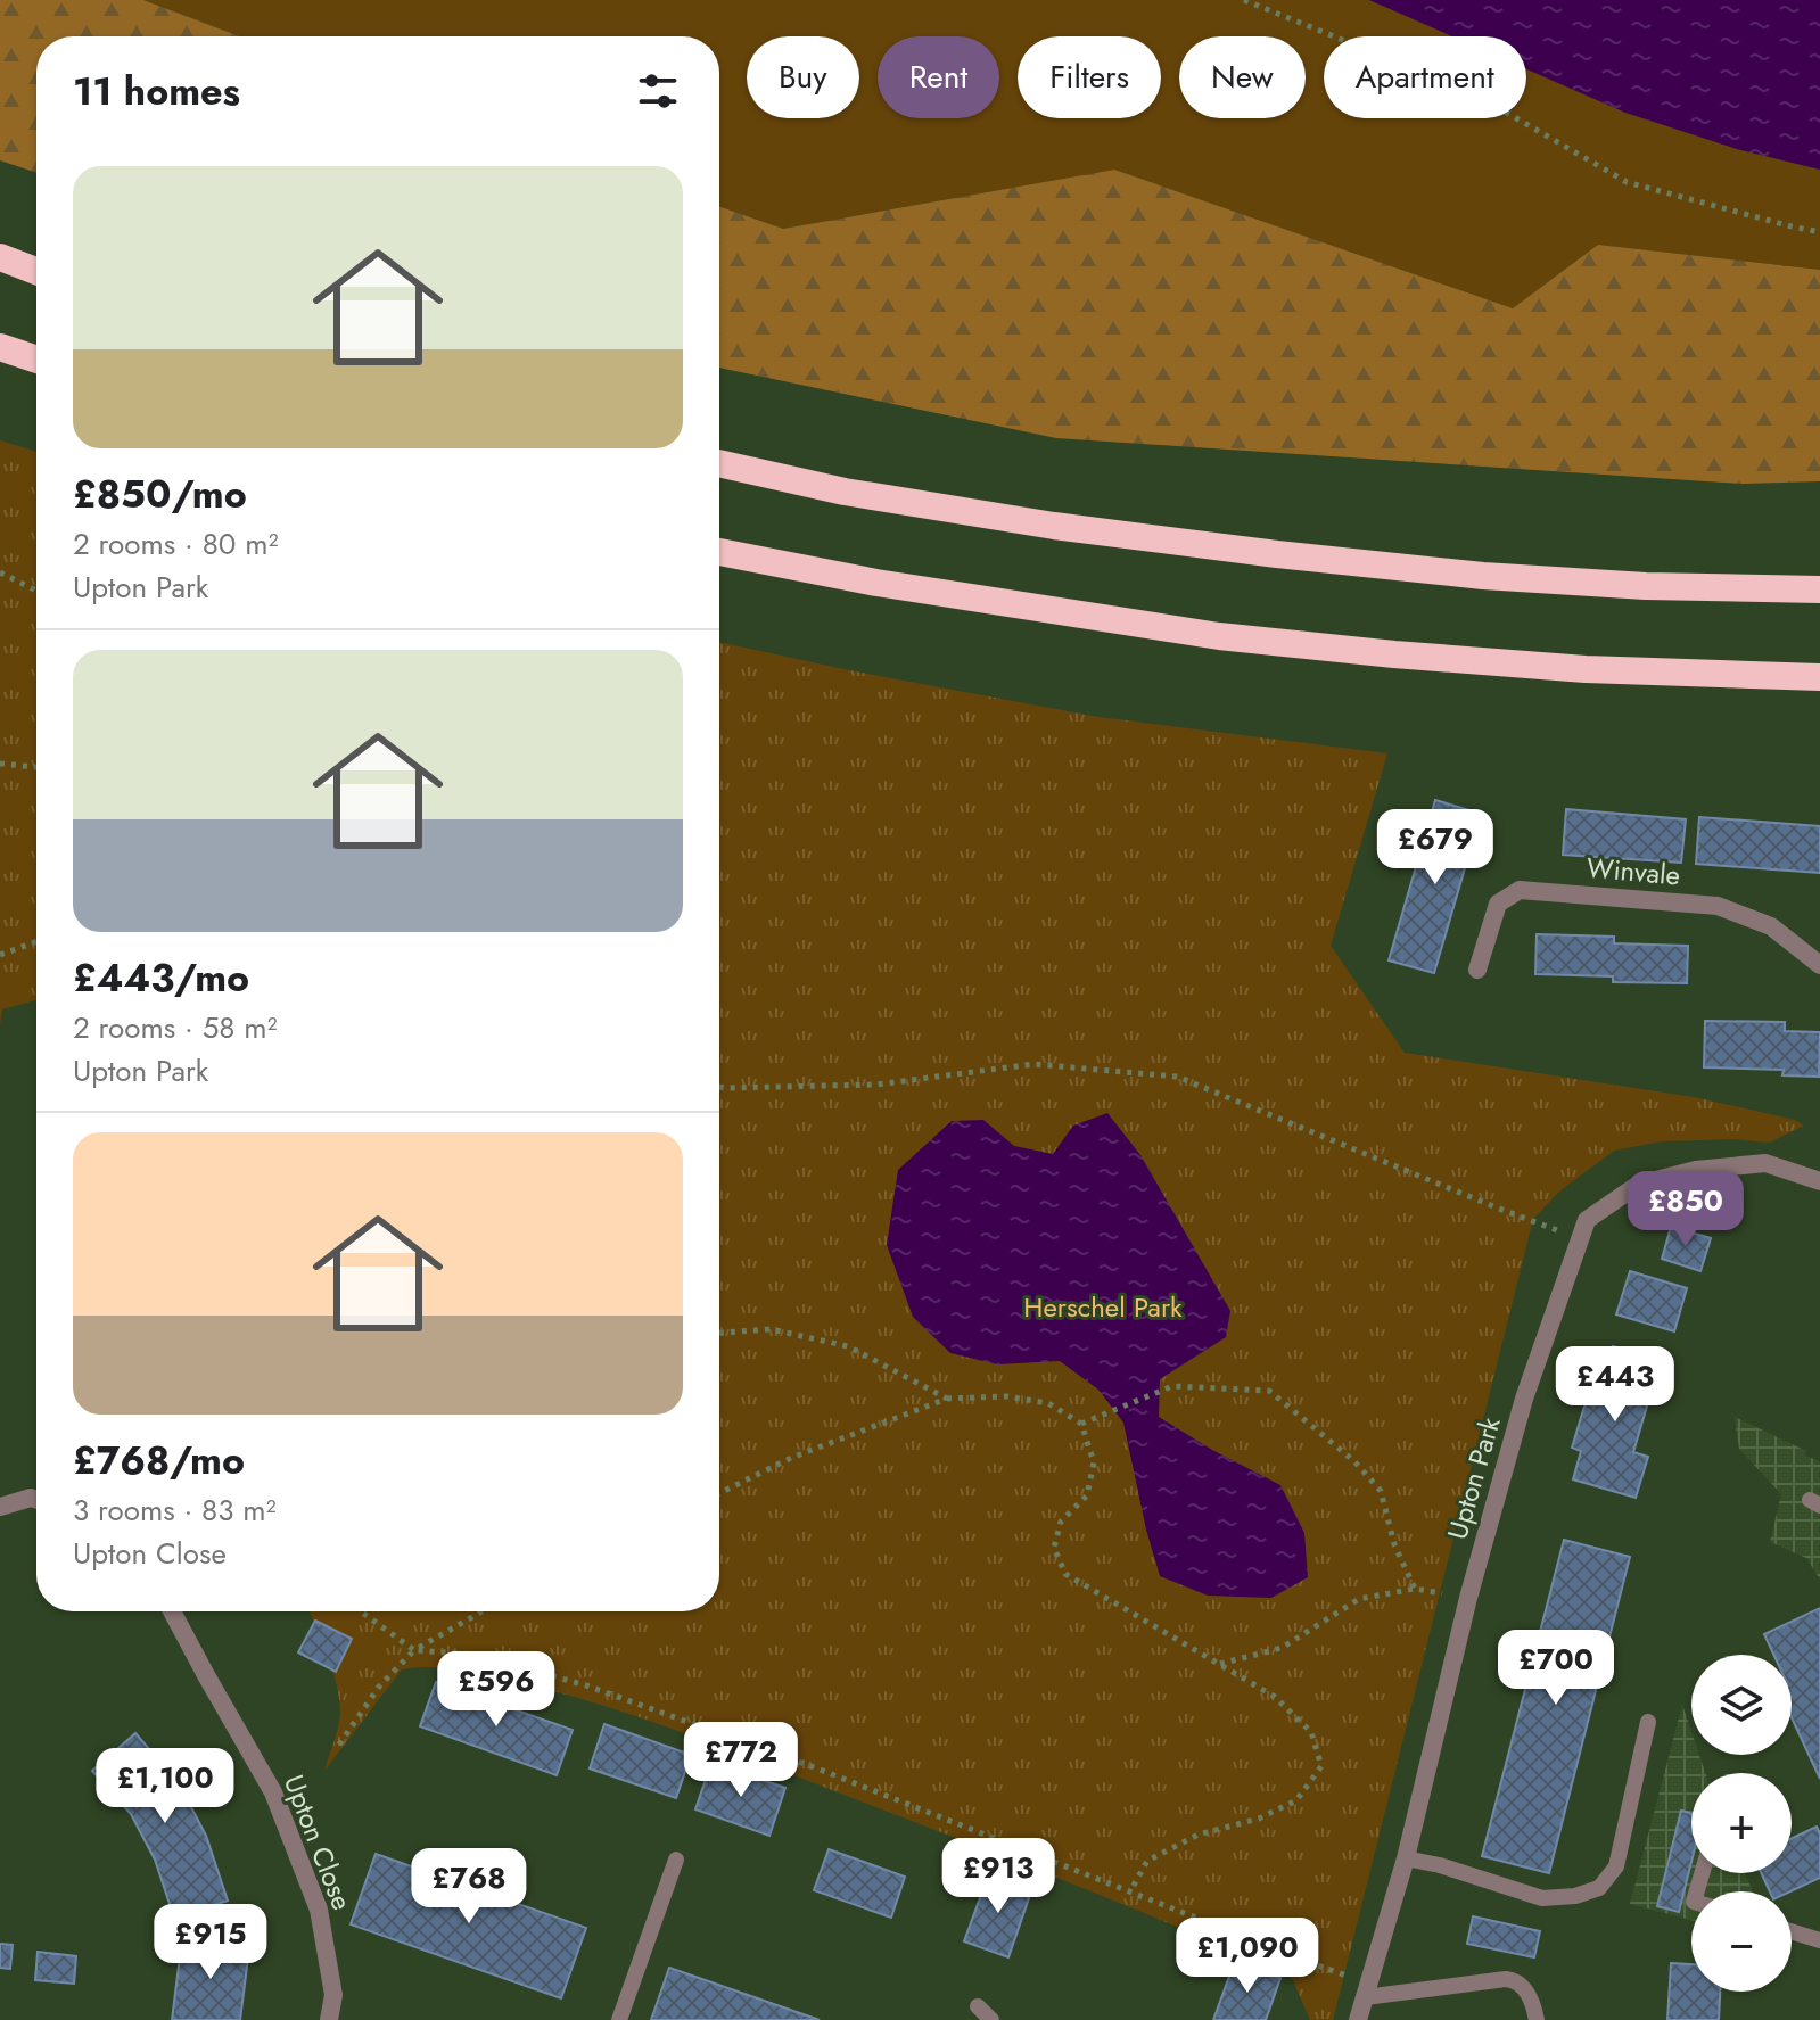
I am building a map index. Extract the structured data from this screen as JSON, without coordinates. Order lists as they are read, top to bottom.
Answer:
{
  "streets": {
    "street": ["Winvale", "Upton Park", "Upton Close"]
  },
  "parks": ["Herschel Park"],
  "page": {
    "chip": [
      "Buy",
      "Rent",
      "Filters",
      "New",
      "Apartment"
    ],
    "heading": "11 homes",
    "list": [
      {
        "name": "£850/mo",
        "note": "2 rooms · 80 m² · Upton Park"
      },
      {
        "name": "£443/mo",
        "note": "2 rooms · 58 m² · Upton Park"
      },
      {
        "name": "£768/mo",
        "note": "3 rooms · 83 m² · Upton Close"
      }
    ],
    "price": [
      "£679",
      "£850",
      "£443",
      "£700",
      "£596",
      "£772",
      "£1,100",
      "£913",
      "£768",
      "£915",
      "£1,090"
    ],
    "map_buttons": ["+", "−"]
  }
}
